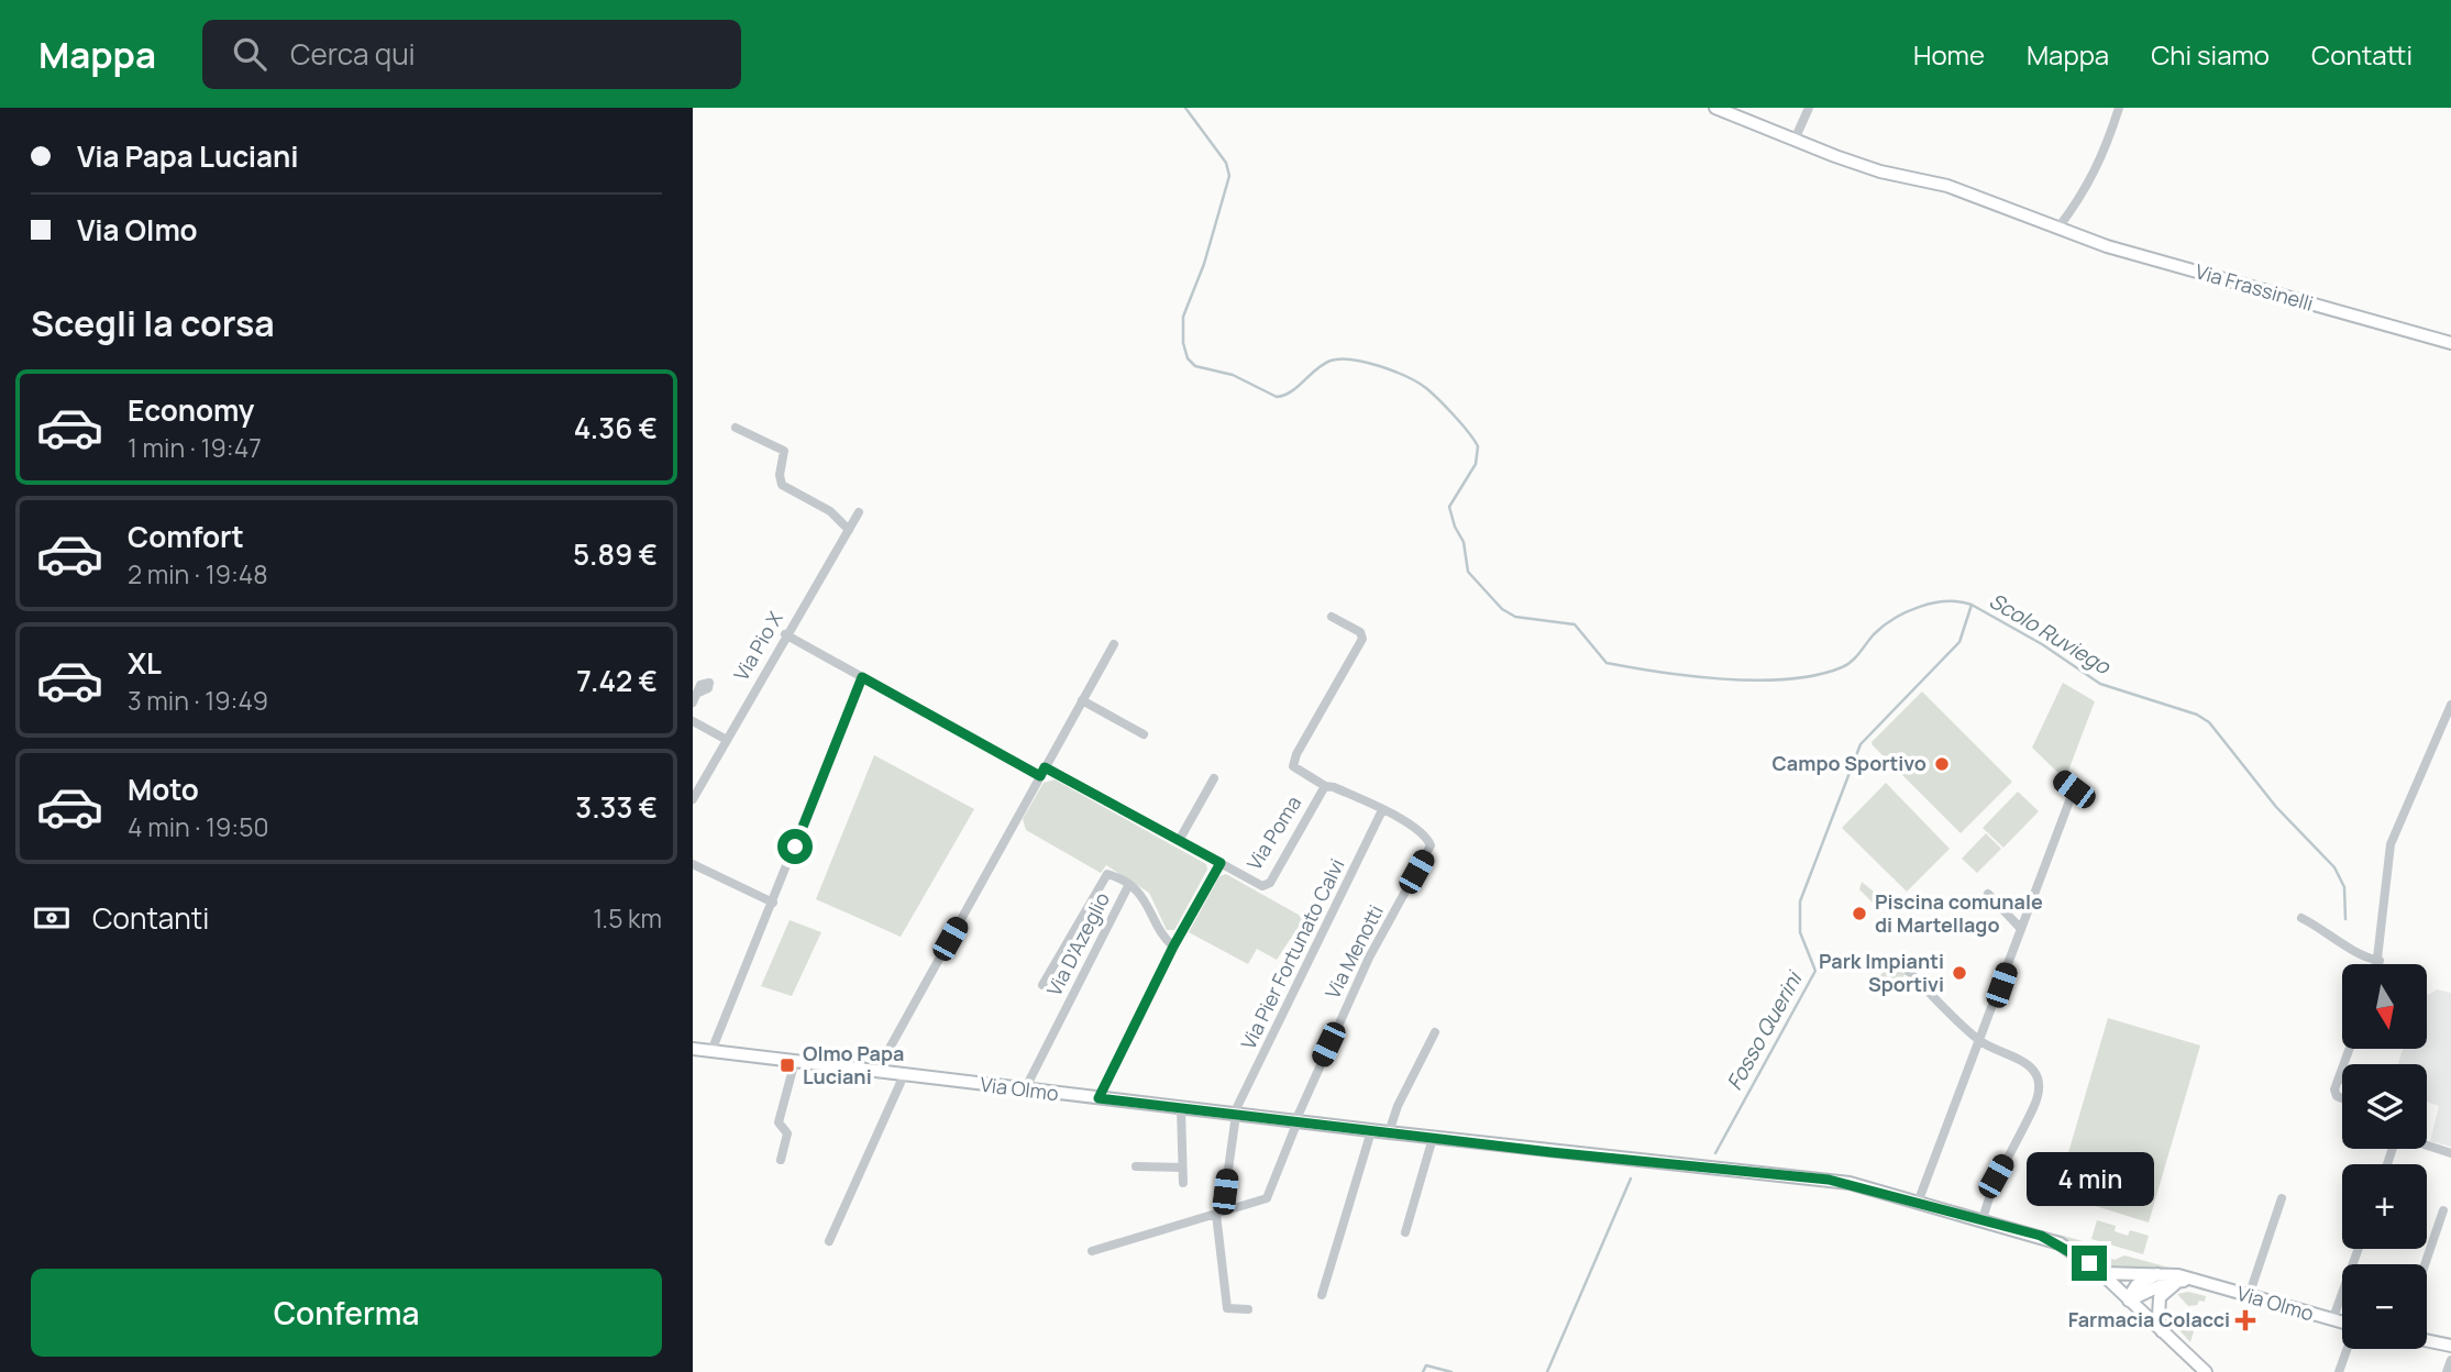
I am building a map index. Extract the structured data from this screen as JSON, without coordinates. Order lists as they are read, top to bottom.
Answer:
{
  "streets": {
    "street": [
      "Via Frassinelli",
      "Via Pio X",
      "Via Poma",
      "Via D'Azeglio",
      "Via Menotti",
      "Via Pier Fortunato Calvi",
      "Via Olmo"
    ]
  },
  "crossings": [
    ["Via Pio X", "Via Poma"],
    ["Via D'Azeglio", "Via Olmo"],
    ["Via Menotti", "Via Pier Fortunato Calvi"],
    ["Via Menotti", "Via Olmo"],
    ["Via Pier Fortunato Calvi", "Via Olmo"]
  ],
  "water": ["Scolo Ruviego", "Fosso Querini"],
  "places": {
    "other": ["Campo Sportivo", "Piscina comunale di Martellago", "Park Impianti Sportivi"],
    "transit": ["Olmo Papa Luciani"],
    "health": ["Farmacia Colacci"]
  },
  "north": "bottom",
  "page": {
    "header": "Mappa",
    "search": "Cerca qui",
    "nav": [
      "Home",
      "Mappa",
      "Chi siamo",
      "Contatti"
    ],
    "banner": ["Via Papa Luciani", "Via Olmo"],
    "heading": "Scegli la corsa",
    "list": [
      {
        "name": "Economy",
        "note": "1 min · 19:47",
        "value": "4.36 €"
      },
      {
        "name": "Comfort",
        "note": "2 min · 19:48",
        "value": "5.89 €"
      },
      {
        "name": "XL",
        "note": "3 min · 19:49",
        "value": "7.42 €"
      },
      {
        "name": "Moto",
        "note": "4 min · 19:50",
        "value": "3.33 €"
      }
    ],
    "pay": ["Contanti", "1.5 km"],
    "map_buttons": ["+", "−"],
    "bubble": "4 min",
    "buttons": "Conferma"
  }
}
